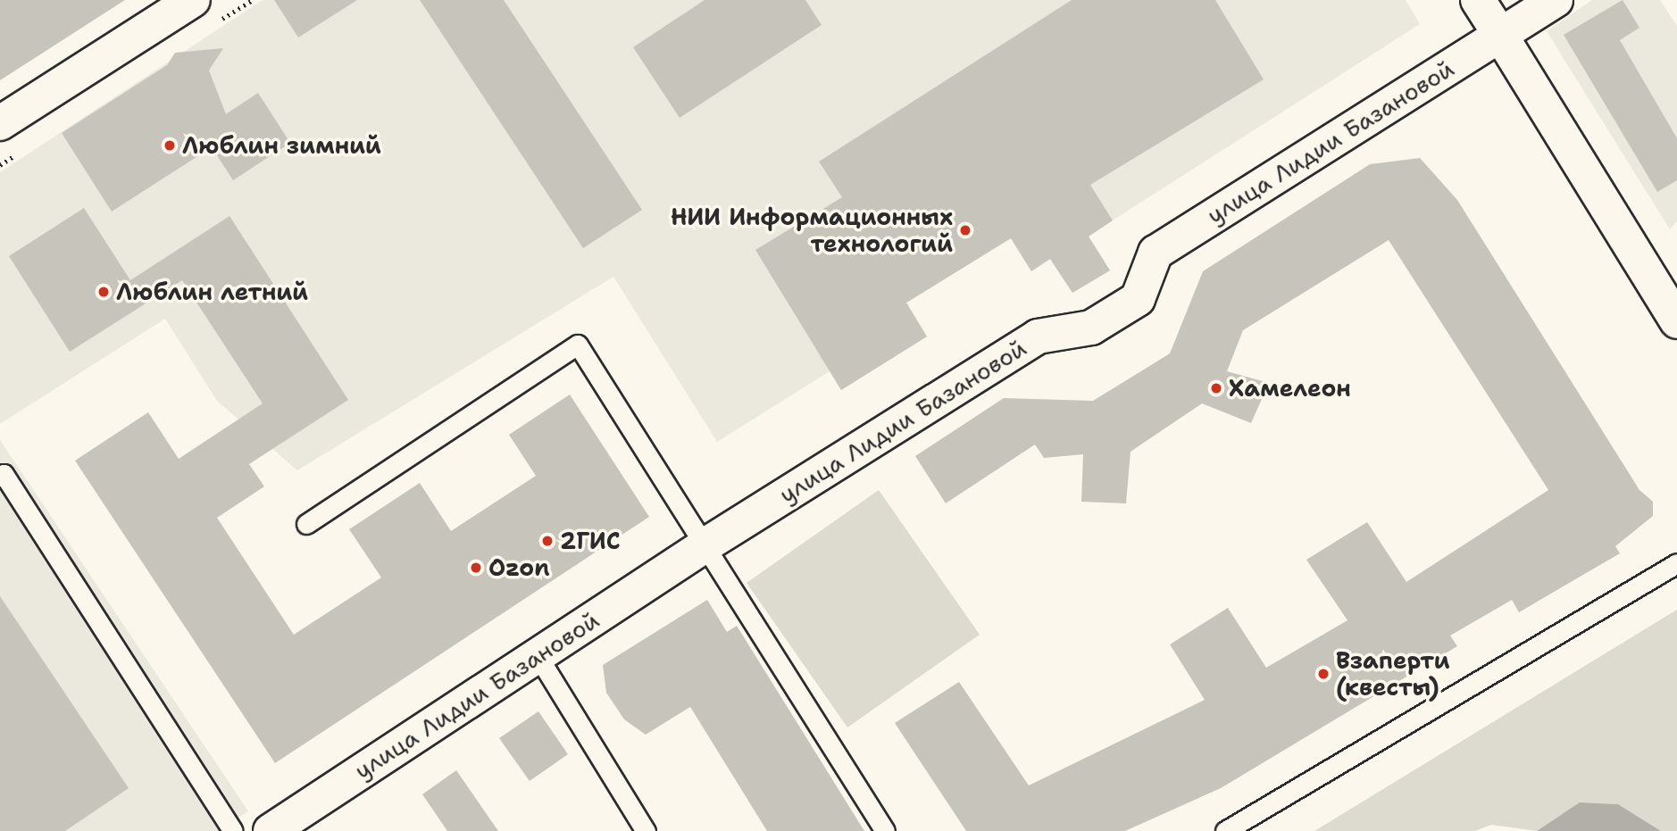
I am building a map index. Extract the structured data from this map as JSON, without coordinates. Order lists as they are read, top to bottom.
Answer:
{
  "streets": {
    "street": ["улица Лидии Базановой"]
  },
  "places": [
    "Люблин зимний",
    "НИИ Информационных технологий",
    "Люблин летний",
    "Хамелеон",
    "2ГИС",
    "Ozon",
    "Взаперти (квесты)"
  ]
}
